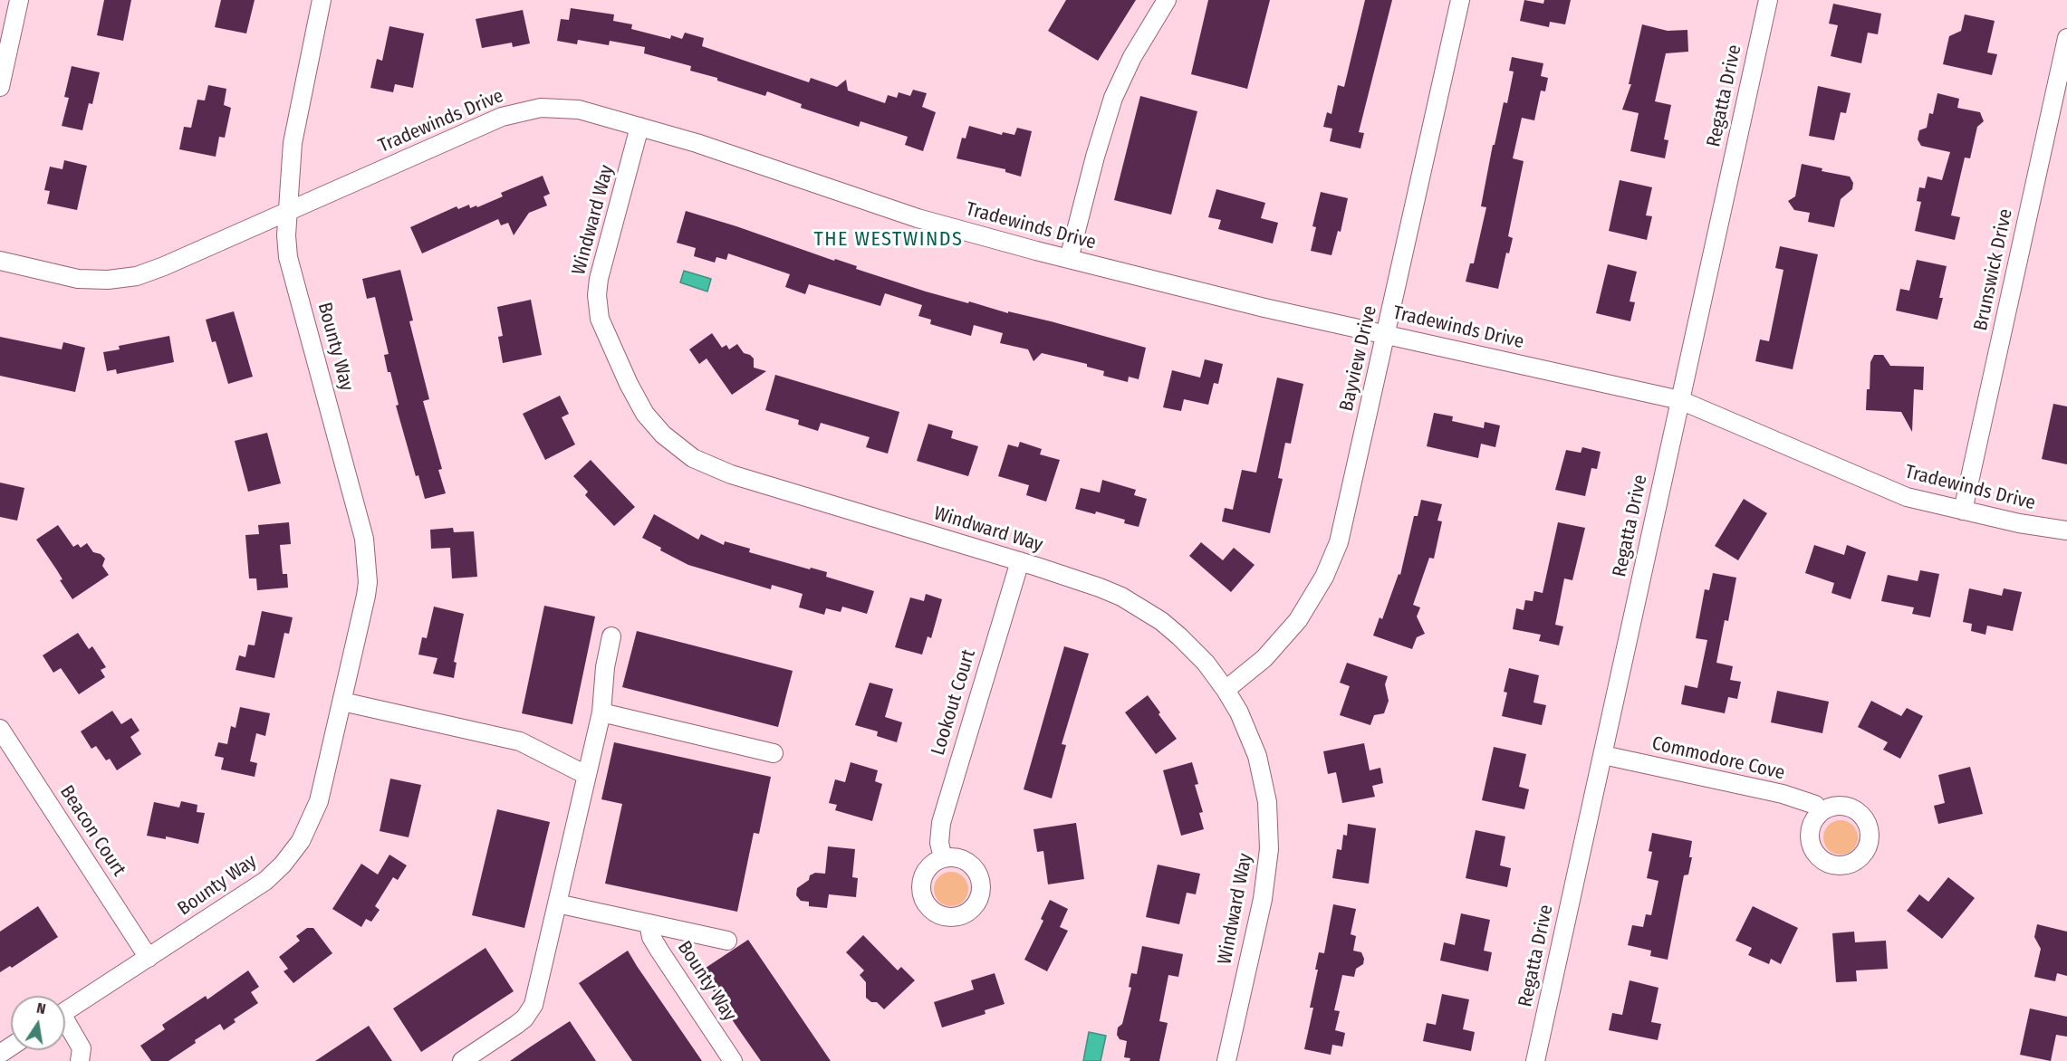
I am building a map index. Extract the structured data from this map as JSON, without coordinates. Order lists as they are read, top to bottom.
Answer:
{
  "streets": {
    "street": [
      "Regatta Drive",
      "Tradewinds Drive",
      "Windward Way",
      "Brunswick Drive",
      "Bounty Way",
      "Bayview Drive",
      "Lookout Court",
      "Commodore Cove",
      "Beacon Court"
    ]
  },
  "crossings": [
    ["Regatta Drive", "Tradewinds Drive"],
    ["Regatta Drive", "Commodore Cove"],
    ["Tradewinds Drive", "Windward Way"],
    ["Tradewinds Drive", "Brunswick Drive"],
    ["Tradewinds Drive", "Bounty Way"],
    ["Tradewinds Drive", "Bayview Drive"],
    ["Windward Way", "Bayview Drive"],
    ["Windward Way", "Lookout Court"],
    ["Bounty Way", "Beacon Court"]
  ],
  "districts": ["THE WESTWINDS"],
  "north": "top"
}
